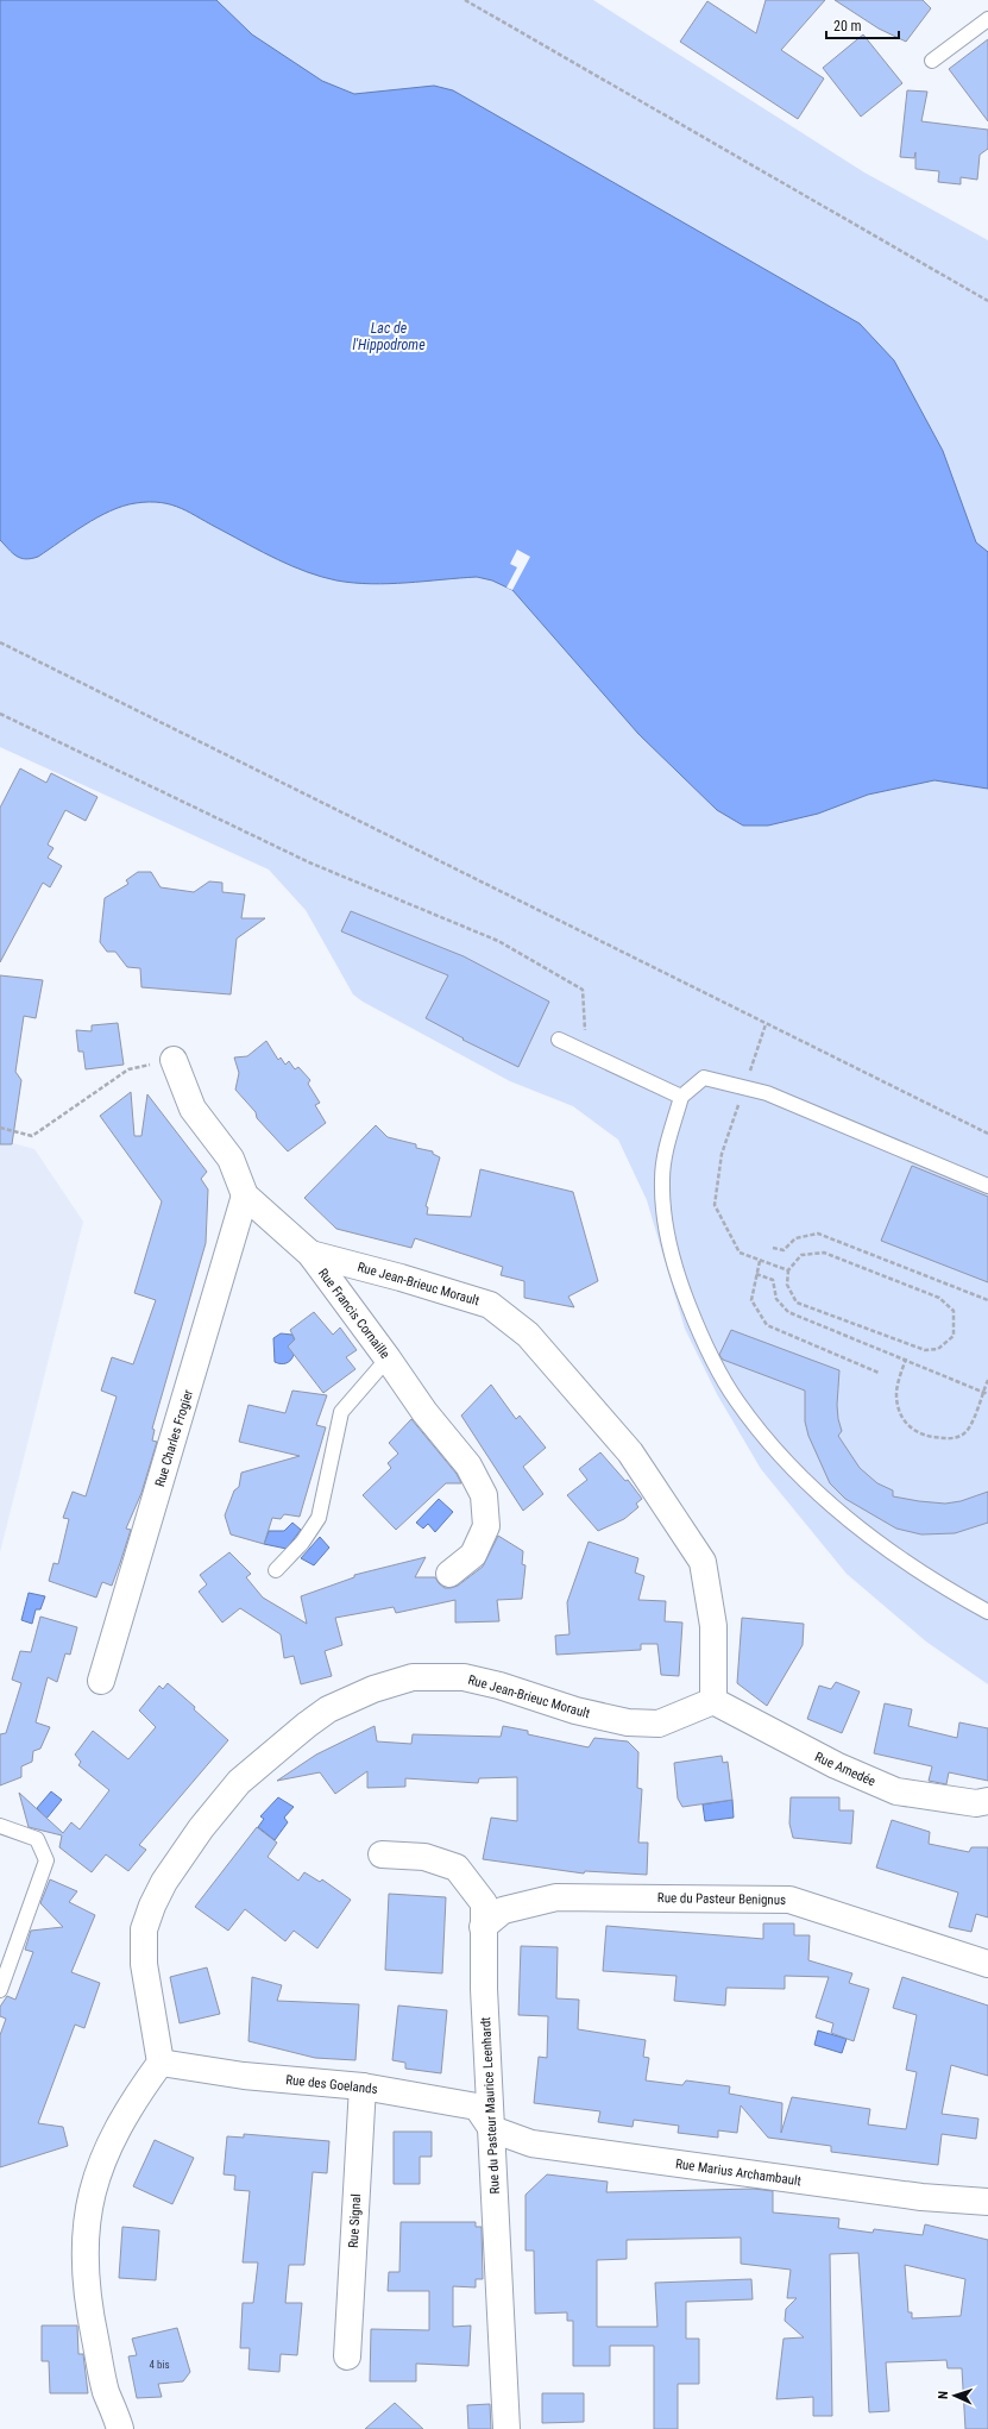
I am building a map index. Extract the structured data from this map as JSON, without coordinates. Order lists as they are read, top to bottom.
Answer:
{
  "streets": {
    "street": [
      "Rue Jean-Brieuc Morault",
      "Rue Francis Cornaille",
      "Rue Charles Frogier",
      "Rue Amedée",
      "Rue du Pasteur Benignus",
      "Rue des Goelands",
      "Rue du Pasteur Maurice Leenhardt",
      "Rue Marius Archambault",
      "Rue Signal"
    ]
  },
  "crossings": [
    ["Rue Jean-Brieuc Morault", "Rue Francis Cornaille"],
    ["Rue Jean-Brieuc Morault", "Rue Amedée"],
    ["Rue Jean-Brieuc Morault", "Rue des Goelands"],
    ["Rue Francis Cornaille", "Rue Charles Frogier"],
    ["Rue du Pasteur Benignus", "Rue du Pasteur Maurice Leenhardt"],
    ["Rue des Goelands", "Rue du Pasteur Maurice Leenhardt"],
    ["Rue des Goelands", "Rue Marius Archambault"],
    ["Rue des Goelands", "Rue Signal"],
    ["Rue du Pasteur Maurice Leenhardt", "Rue Marius Archambault"]
  ],
  "water": ["Lac de l'Hippodrome"],
  "house_numbers": ["4 bis"],
  "scale_bar": "20 m",
  "north": "left"
}
